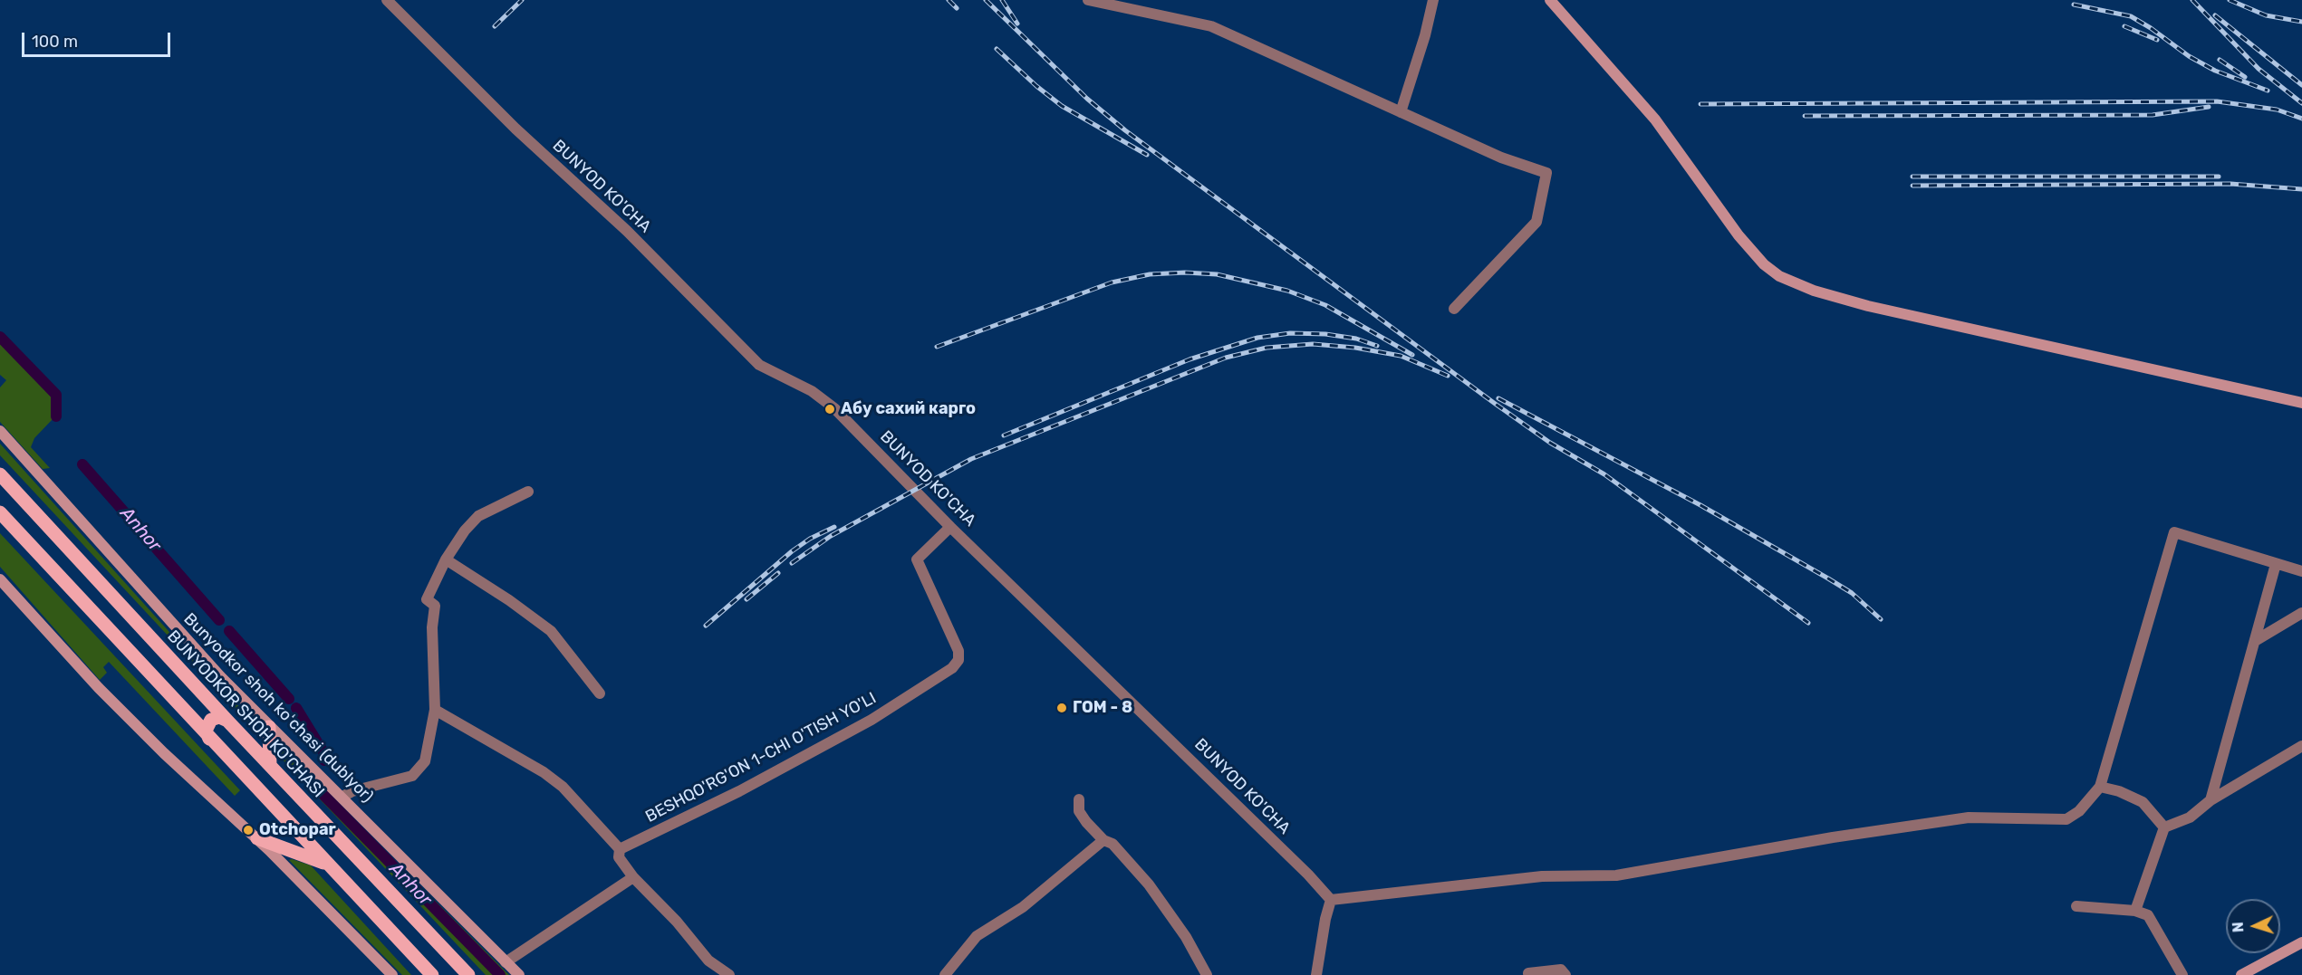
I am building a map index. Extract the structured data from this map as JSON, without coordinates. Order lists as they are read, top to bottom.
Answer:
{
  "streets": {
    "main road": ["BUNYODKOR SHOH KO'CHASI"],
    "street": ["BUNYOD KO'CHA", "Bunyodkor shoh koʻchasi (dublyor)", "BESHQO'RG'ON 1-CHI O'TISH YO'LI"]
  },
  "crossings": [
    ["BUNYOD KO'CHA", "BESHQO'RG'ON 1-CHI O'TISH YO'LI"]
  ],
  "water": ["Anhor"],
  "places": ["Абу сахий карго", "ГОМ - 8", "Otchopar"],
  "scale_bar": "100 m",
  "north": "left"
}
